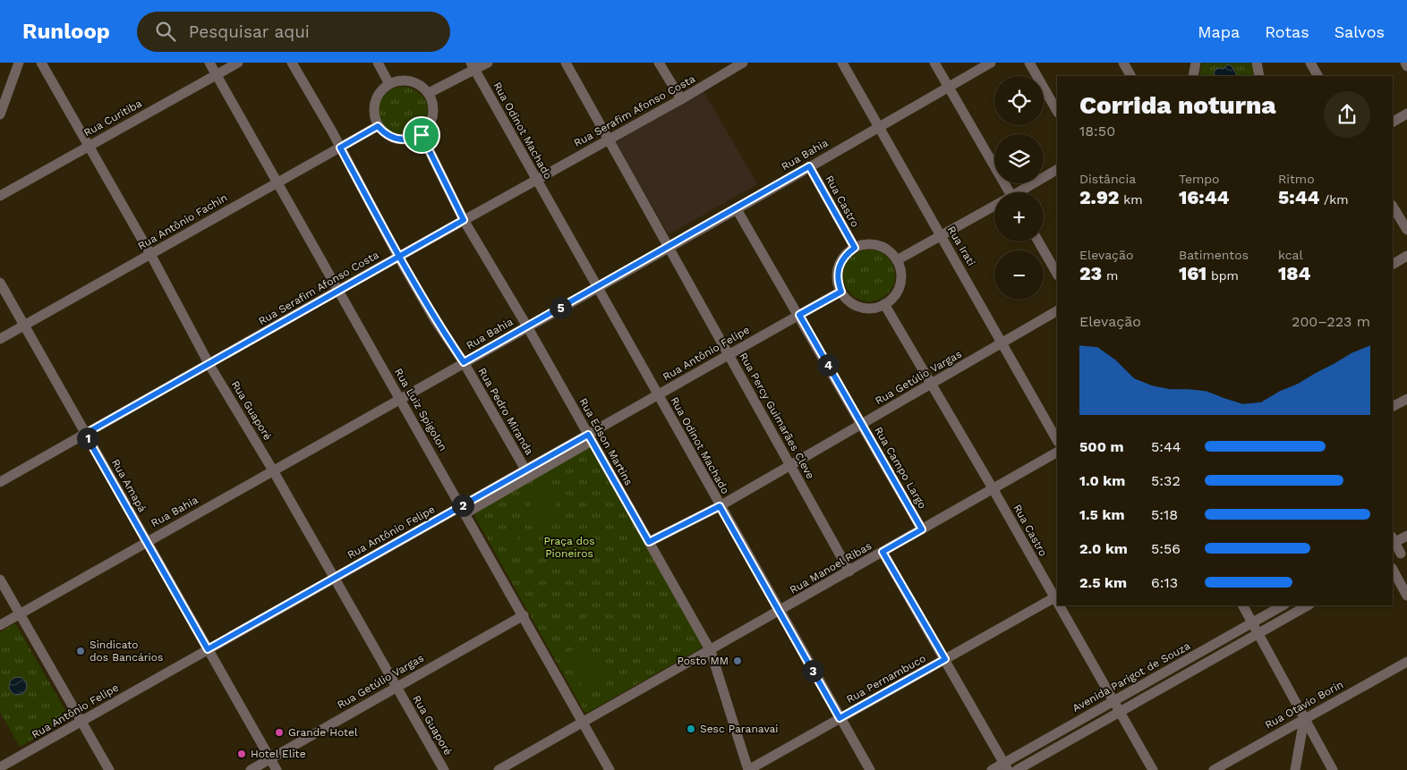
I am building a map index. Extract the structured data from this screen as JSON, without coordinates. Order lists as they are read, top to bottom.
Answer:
{
  "streets": {
    "street": [
      "Rua Serafim Afonso Costa",
      "Rua Curitiba",
      "Rua Odinot Machado",
      "Rua Bahia",
      "Rua Castro",
      "Rua Antônio Fachin",
      "Rua Irati",
      "Rua Antônio Felipe",
      "Rua Getúlio Vargas",
      "Rua Luiz Spigolon",
      "Rua Guaporé",
      "Rua Pedro Miranda",
      "Rua Percy Guimarães Cleve",
      "Rua Edson Martins",
      "Rua Campo Largo",
      "Rua Amapá",
      "Rua Manoel Ribas",
      "Avenida Parigot de Souza",
      "Rua Pernambuco",
      "Rua Otavio Borin"
    ]
  },
  "crossings": [
    ["Rua Serafim Afonso Costa", "Rua Odinot Machado"],
    ["Rua Serafim Afonso Costa", "Rua Luiz Spigolon"],
    ["Rua Serafim Afonso Costa", "Rua Guaporé"],
    ["Rua Serafim Afonso Costa", "Rua Pedro Miranda"],
    ["Rua Serafim Afonso Costa", "Rua Percy Guimarães Cleve"],
    ["Rua Serafim Afonso Costa", "Rua Edson Martins"],
    ["Rua Serafim Afonso Costa", "Rua Amapá"],
    ["Rua Curitiba", "Rua Luiz Spigolon"],
    ["Rua Curitiba", "Rua Guaporé"],
    ["Rua Odinot Machado", "Rua Bahia"],
    ["Rua Odinot Machado", "Rua Antônio Felipe"],
    ["Rua Odinot Machado", "Rua Getúlio Vargas"],
    ["Rua Odinot Machado", "Rua Manoel Ribas"],
    ["Rua Odinot Machado", "Rua Pernambuco"],
    ["Rua Bahia", "Rua Castro"],
    ["Rua Bahia", "Rua Irati"],
    ["Rua Bahia", "Rua Luiz Spigolon"],
    ["Rua Bahia", "Rua Guaporé"],
    ["Rua Bahia", "Rua Pedro Miranda"],
    ["Rua Bahia", "Rua Percy Guimarães Cleve"],
    ["Rua Bahia", "Rua Edson Martins"],
    ["Rua Bahia", "Rua Campo Largo"],
    ["Rua Bahia", "Rua Amapá"],
    ["Rua Castro", "Rua Antônio Felipe"],
    ["Rua Castro", "Rua Getúlio Vargas"],
    ["Rua Castro", "Rua Manoel Ribas"],
    ["Rua Castro", "Avenida Parigot de Souza"],
    ["Rua Castro", "Rua Pernambuco"],
    ["Rua Antônio Fachin", "Rua Luiz Spigolon"],
    ["Rua Antônio Fachin", "Rua Guaporé"],
    ["Rua Antônio Fachin", "Rua Pedro Miranda"],
    ["Rua Antônio Fachin", "Rua Edson Martins"],
    ["Rua Antônio Fachin", "Rua Amapá"],
    ["Rua Irati", "Rua Getúlio Vargas"],
    ["Rua Antônio Felipe", "Rua Luiz Spigolon"],
    ["Rua Antônio Felipe", "Rua Guaporé"],
    ["Rua Antônio Felipe", "Rua Pedro Miranda"],
    ["Rua Antônio Felipe", "Rua Percy Guimarães Cleve"],
    ["Rua Antônio Felipe", "Rua Edson Martins"],
    ["Rua Antônio Felipe", "Rua Campo Largo"],
    ["Rua Antônio Felipe", "Rua Amapá"],
    ["Rua Getúlio Vargas", "Rua Luiz Spigolon"],
    ["Rua Getúlio Vargas", "Rua Guaporé"],
    ["Rua Getúlio Vargas", "Rua Percy Guimarães Cleve"],
    ["Rua Getúlio Vargas", "Rua Edson Martins"],
    ["Rua Getúlio Vargas", "Rua Campo Largo"],
    ["Rua Getúlio Vargas", "Rua Amapá"],
    ["Rua Luiz Spigolon", "Rua Manoel Ribas"],
    ["Rua Percy Guimarães Cleve", "Rua Manoel Ribas"],
    ["Rua Edson Martins", "Rua Manoel Ribas"],
    ["Rua Edson Martins", "Rua Pernambuco"],
    ["Rua Campo Largo", "Rua Manoel Ribas"]
  ],
  "parks": ["Praça dos Pioneiros"],
  "places": [
    "Sindicato dos Bancários",
    "Posto MM",
    "Sesc Paranavai",
    "Grande Hotel",
    "Hotel Elite"
  ],
  "page": {
    "header": "Runloop",
    "search": "Pesquisar aqui",
    "nav": ["Mapa", "Rotas", "Salvos"],
    "map_buttons": ["+", "−"],
    "heading": ["Corrida noturna", "18:50"],
    "stats": [
      ["Distância", "2.92 km"],
      ["Tempo", "16:44"],
      ["Ritmo", "5:44 /km"],
      ["Elevação", "23 m"],
      ["Batimentos", "161 bpm"],
      ["kcal", "184"]
    ],
    "pins": [
      "5",
      "4",
      "1",
      "2",
      "3"
    ],
    "chart": ["Elevação", "200–223 m"],
    "list": [
      {
        "name": "500 m",
        "note": "5:44"
      },
      {
        "name": "1.0 km",
        "note": "5:32"
      },
      {
        "name": "1.5 km",
        "note": "5:18"
      },
      {
        "name": "2.0 km",
        "note": "5:56"
      },
      {
        "name": "2.5 km",
        "note": "6:13"
      }
    ]
  }
}
